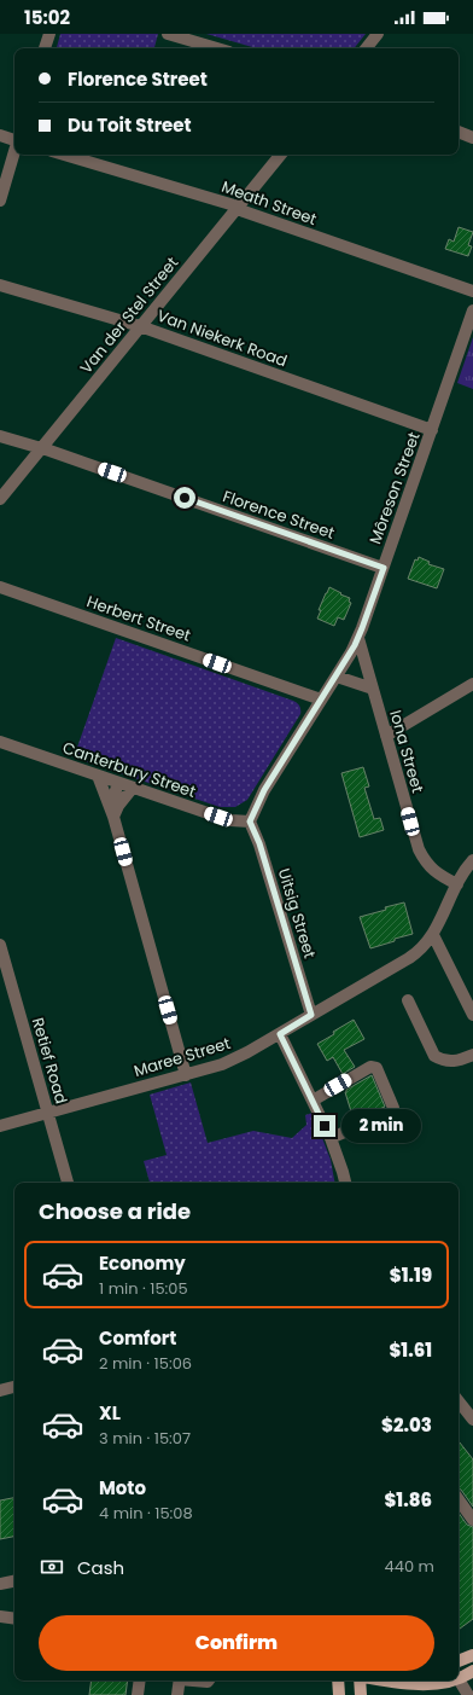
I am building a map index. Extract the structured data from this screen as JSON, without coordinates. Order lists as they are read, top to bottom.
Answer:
{
  "streets": {
    "street": [
      "Meath Street",
      "Van der Stel Street",
      "Van Niekerk Road",
      "Môreson Street",
      "Florence Street",
      "Herbert Street",
      "Iona Street",
      "Canterbury Street",
      "Uitsig Street",
      "Maree Street",
      "Retief Road"
    ]
  },
  "crossings": [
    ["Meath Street", "Van der Stel Street"],
    ["Van der Stel Street", "Van Niekerk Road"],
    ["Van der Stel Street", "Florence Street"],
    ["Van Niekerk Road", "Môreson Street"],
    ["Môreson Street", "Florence Street"],
    ["Môreson Street", "Herbert Street"],
    ["Môreson Street", "Iona Street"],
    ["Môreson Street", "Canterbury Street"],
    ["Môreson Street", "Uitsig Street"],
    ["Iona Street", "Maree Street"],
    ["Canterbury Street", "Uitsig Street"],
    ["Uitsig Street", "Maree Street"],
    ["Maree Street", "Retief Road"]
  ],
  "page": {
    "status": "15:02",
    "banner": ["Florence Street", "Du Toit Street"],
    "bubble": "2 min",
    "heading": "Choose a ride",
    "list": [
      {
        "name": "Economy",
        "note": "1 min · 15:05",
        "value": "$1.19"
      },
      {
        "name": "Comfort",
        "note": "2 min · 15:06",
        "value": "$1.61"
      },
      {
        "name": "XL",
        "note": "3 min · 15:07",
        "value": "$2.03"
      },
      {
        "name": "Moto",
        "note": "4 min · 15:08",
        "value": "$1.86"
      }
    ],
    "pay": ["Cash", "440 m"],
    "buttons": "Confirm"
  }
}
